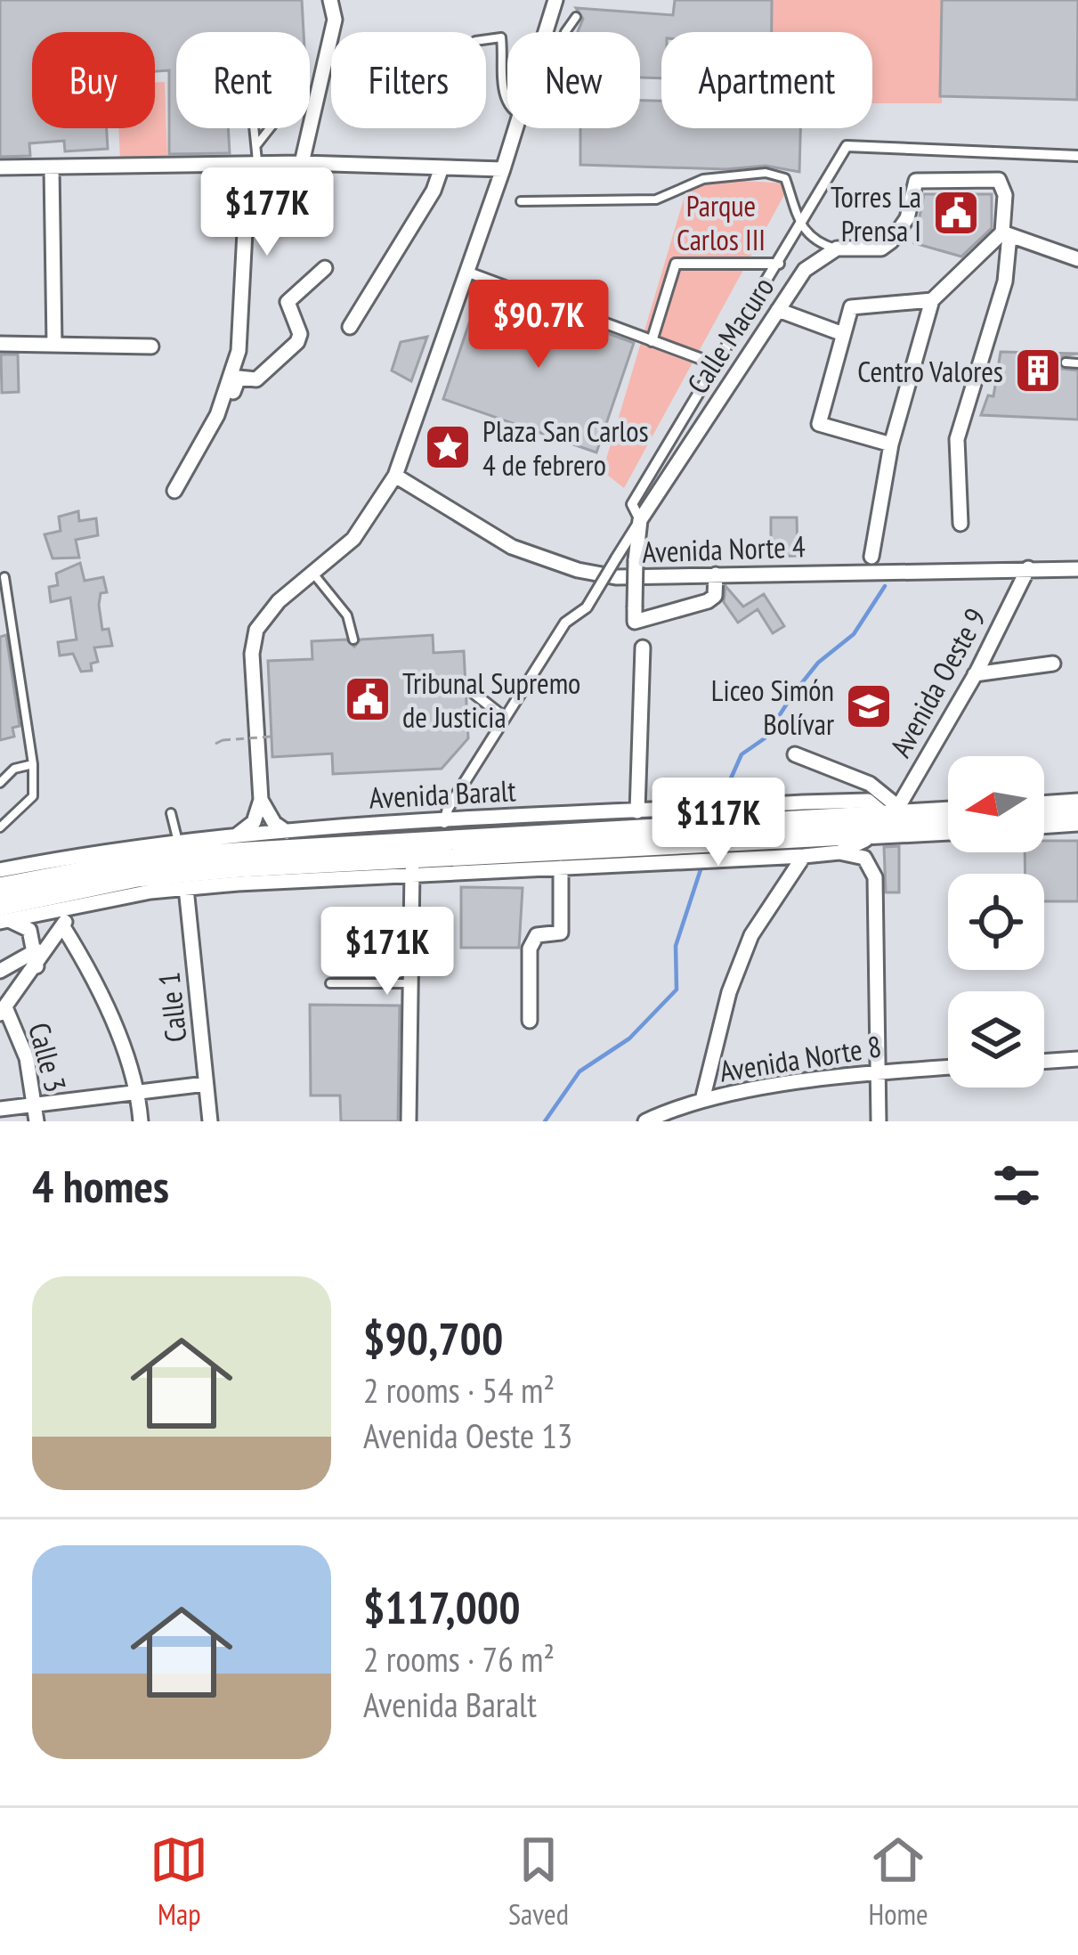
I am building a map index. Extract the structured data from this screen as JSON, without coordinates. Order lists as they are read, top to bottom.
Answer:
{
  "streets": {
    "main road": ["Avenida Baralt"],
    "street": [
      "Calle Macuro",
      "Avenida Norte 4",
      "Avenida Oeste 9",
      "Calle 1",
      "Calle 3",
      "Avenida Norte 8"
    ]
  },
  "crossings": [
    ["Avenida Norte 4", "Avenida Oeste 9"],
    ["Avenida Oeste 9", "Avenida Baralt"],
    ["Avenida Baralt", "Calle 1"]
  ],
  "parks": ["Parque Carlos III"],
  "places": {
    "public building": ["Torres La Prensa I", "Tribunal Supremo de Justicia"],
    "building": ["Centro Valores"],
    "place": ["Plaza San Carlos 4 de febrero"],
    "school or university": ["Liceo Simón Bolívar"]
  },
  "north": "left",
  "page": {
    "chip": [
      "Buy",
      "Rent",
      "Filters",
      "New",
      "Apartment"
    ],
    "price": [
      "$177K",
      "$90.7K",
      "$117K",
      "$171K"
    ],
    "heading": "4 homes",
    "list": [
      {
        "name": "$90,700",
        "note": "2 rooms · 54 m² · Avenida Oeste 13"
      },
      {
        "name": "$117,000",
        "note": "2 rooms · 76 m² · Avenida Baralt"
      }
    ],
    "tabs": ["Map", "Saved", "Home"]
  }
}
